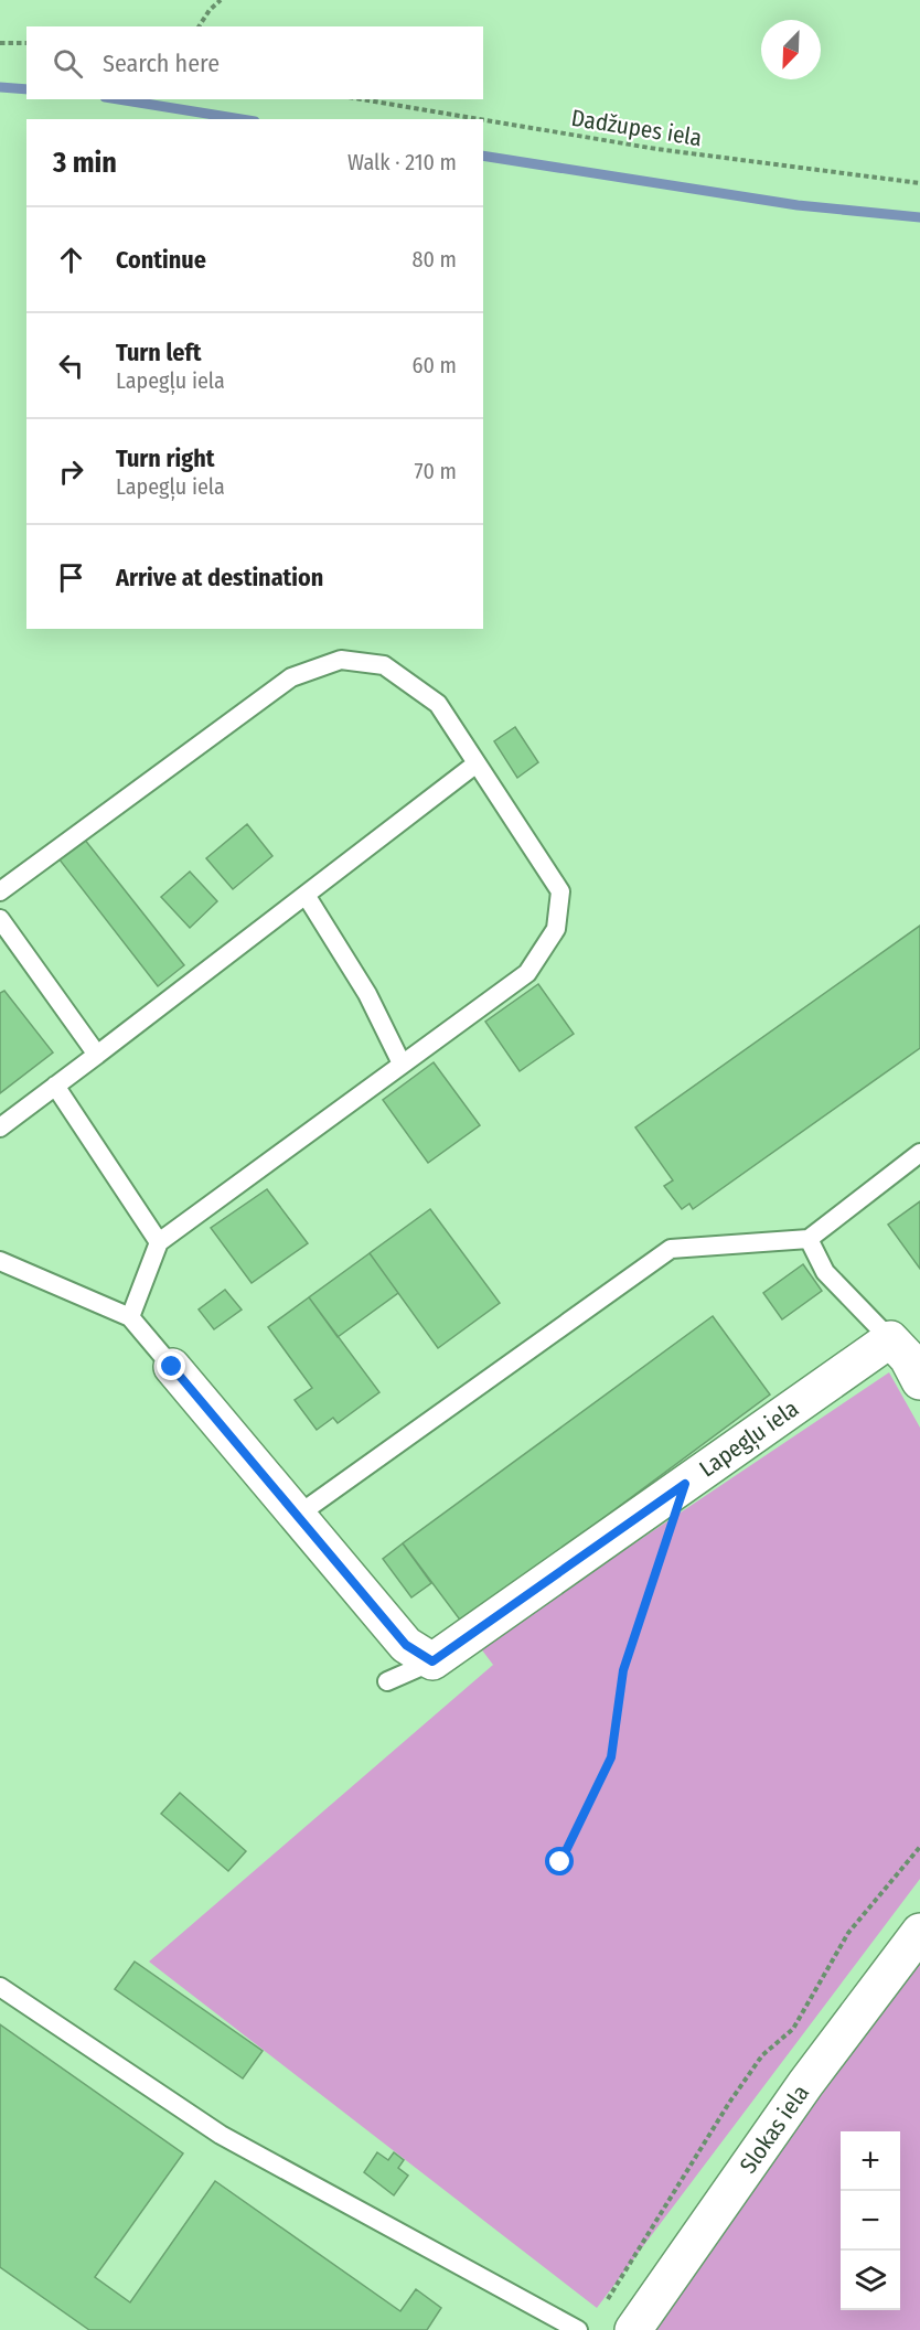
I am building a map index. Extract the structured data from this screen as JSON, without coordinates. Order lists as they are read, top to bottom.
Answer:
{
  "streets": {
    "street": ["Lapegļu iela", "Slokas iela"],
    "path": ["Dadžupes iela"]
  },
  "north": "bottom left",
  "page": {
    "search": "Search here",
    "heading": ["3 min", "Walk · 210 m"],
    "list": [
      ["Continue", "80 m"],
      ["Turn left", "Lapegļu iela", "60 m"],
      ["Turn right", "Lapegļu iela", "70 m"],
      "Arrive at destination"
    ],
    "map_buttons": ["+", "−"]
  }
}
